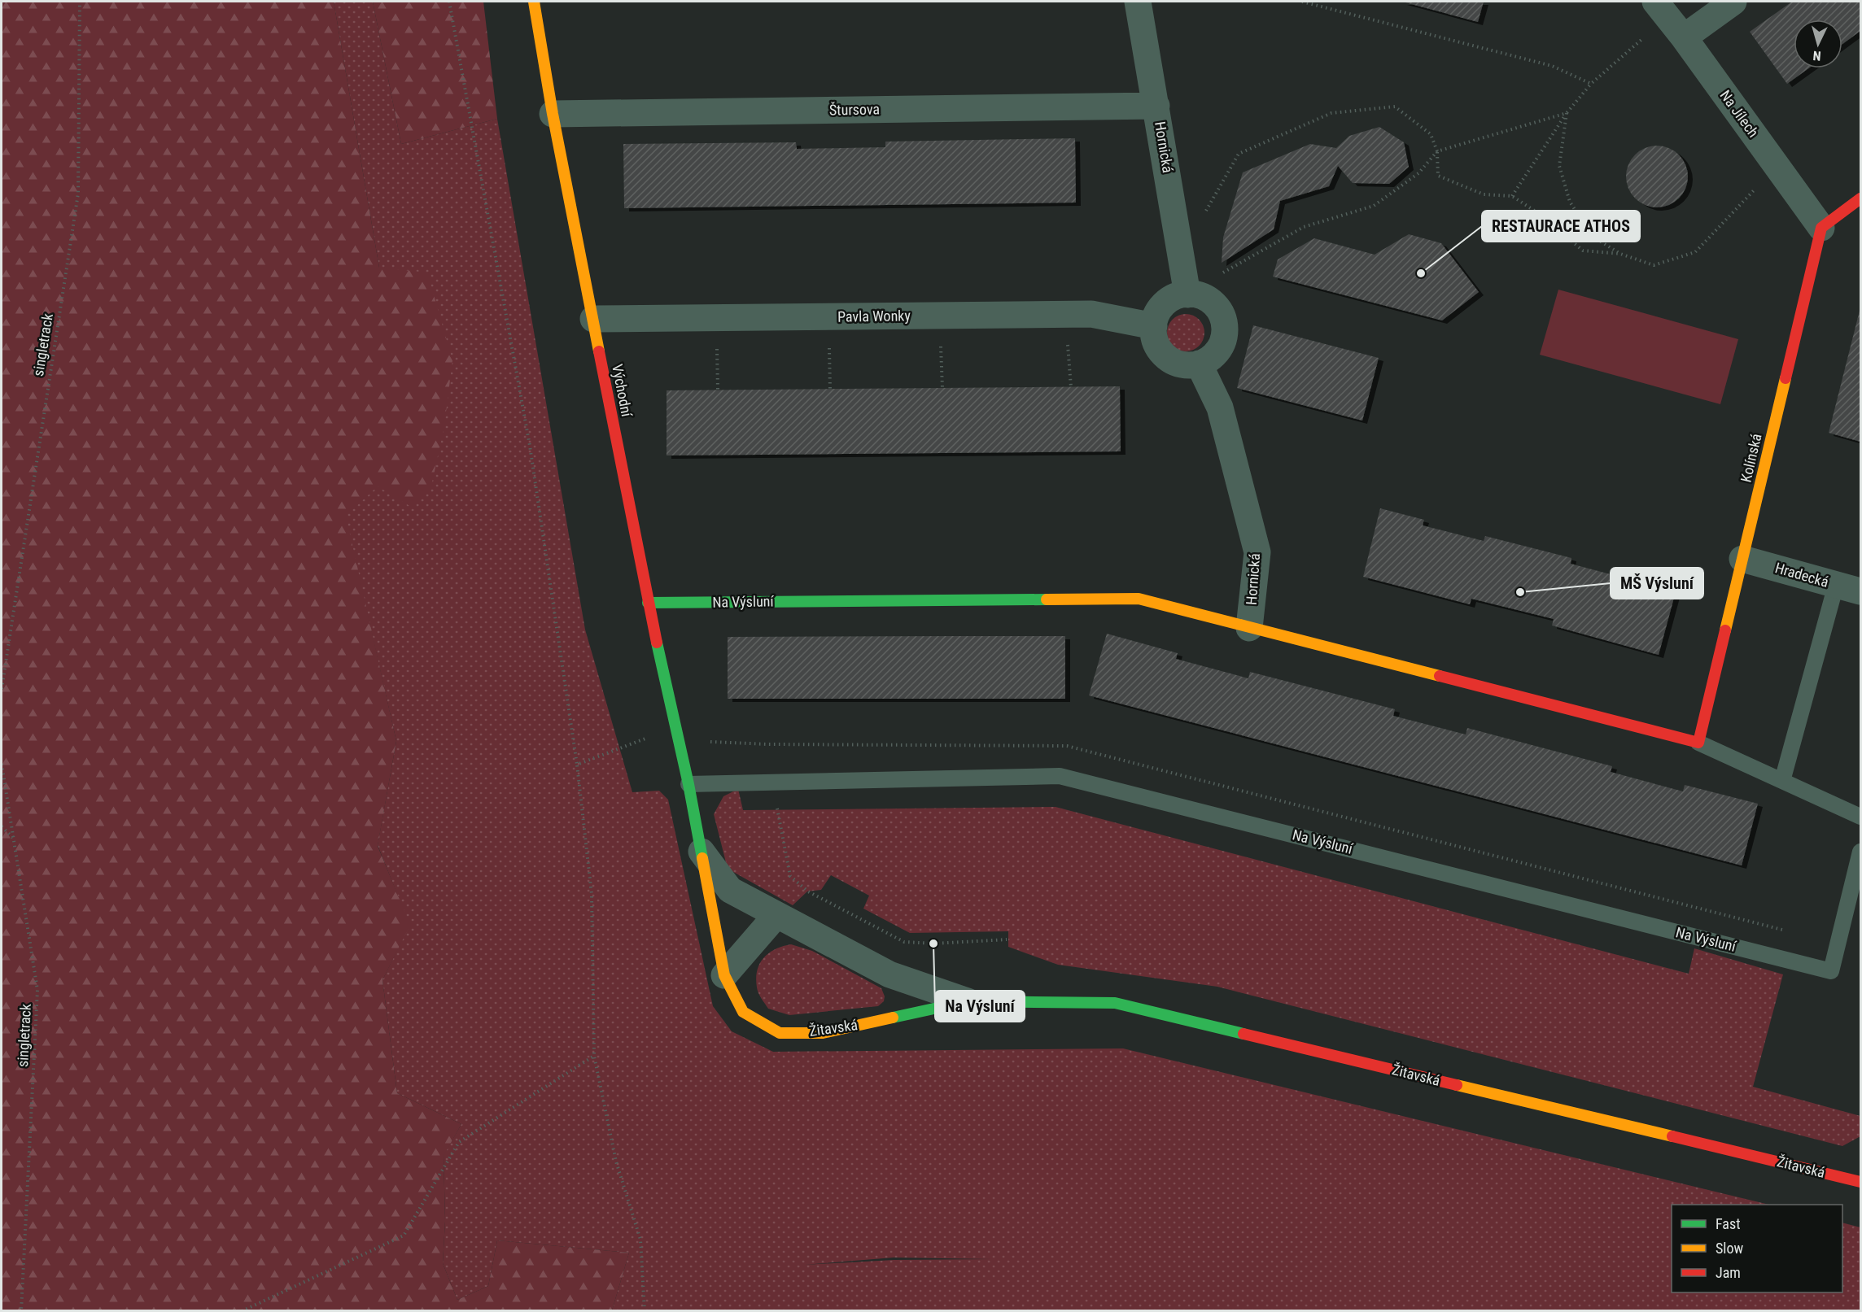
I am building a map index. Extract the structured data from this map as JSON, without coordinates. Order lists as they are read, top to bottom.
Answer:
{
  "streets": {
    "street": [
      "Štursova",
      "Na Jílech",
      "Hornická",
      "Pavla Wonky",
      "Východní",
      "Kolínská",
      "Hradecká",
      "Na Výsluní",
      "Žitavská"
    ],
    "path": ["singletrack"]
  },
  "crossings": [
    ["Štursova", "Hornická"],
    ["Štursova", "Východní"],
    ["Na Jílech", "Kolínská"],
    ["Hornická", "Pavla Wonky"],
    ["Hornická", "Na Výsluní"],
    ["Pavla Wonky", "Východní"],
    ["Východní", "Na Výsluní"],
    ["Východní", "Žitavská"],
    ["Kolínská", "Hradecká"],
    ["Kolínská", "Na Výsluní"],
    ["Na Výsluní", "Žitavská"]
  ],
  "places": ["RESTAURACE ATHOS", "MŠ Výsluní", "Na Výsluní"],
  "legend": ["Fast", "Slow", "Jam"],
  "north": "bottom"
}
